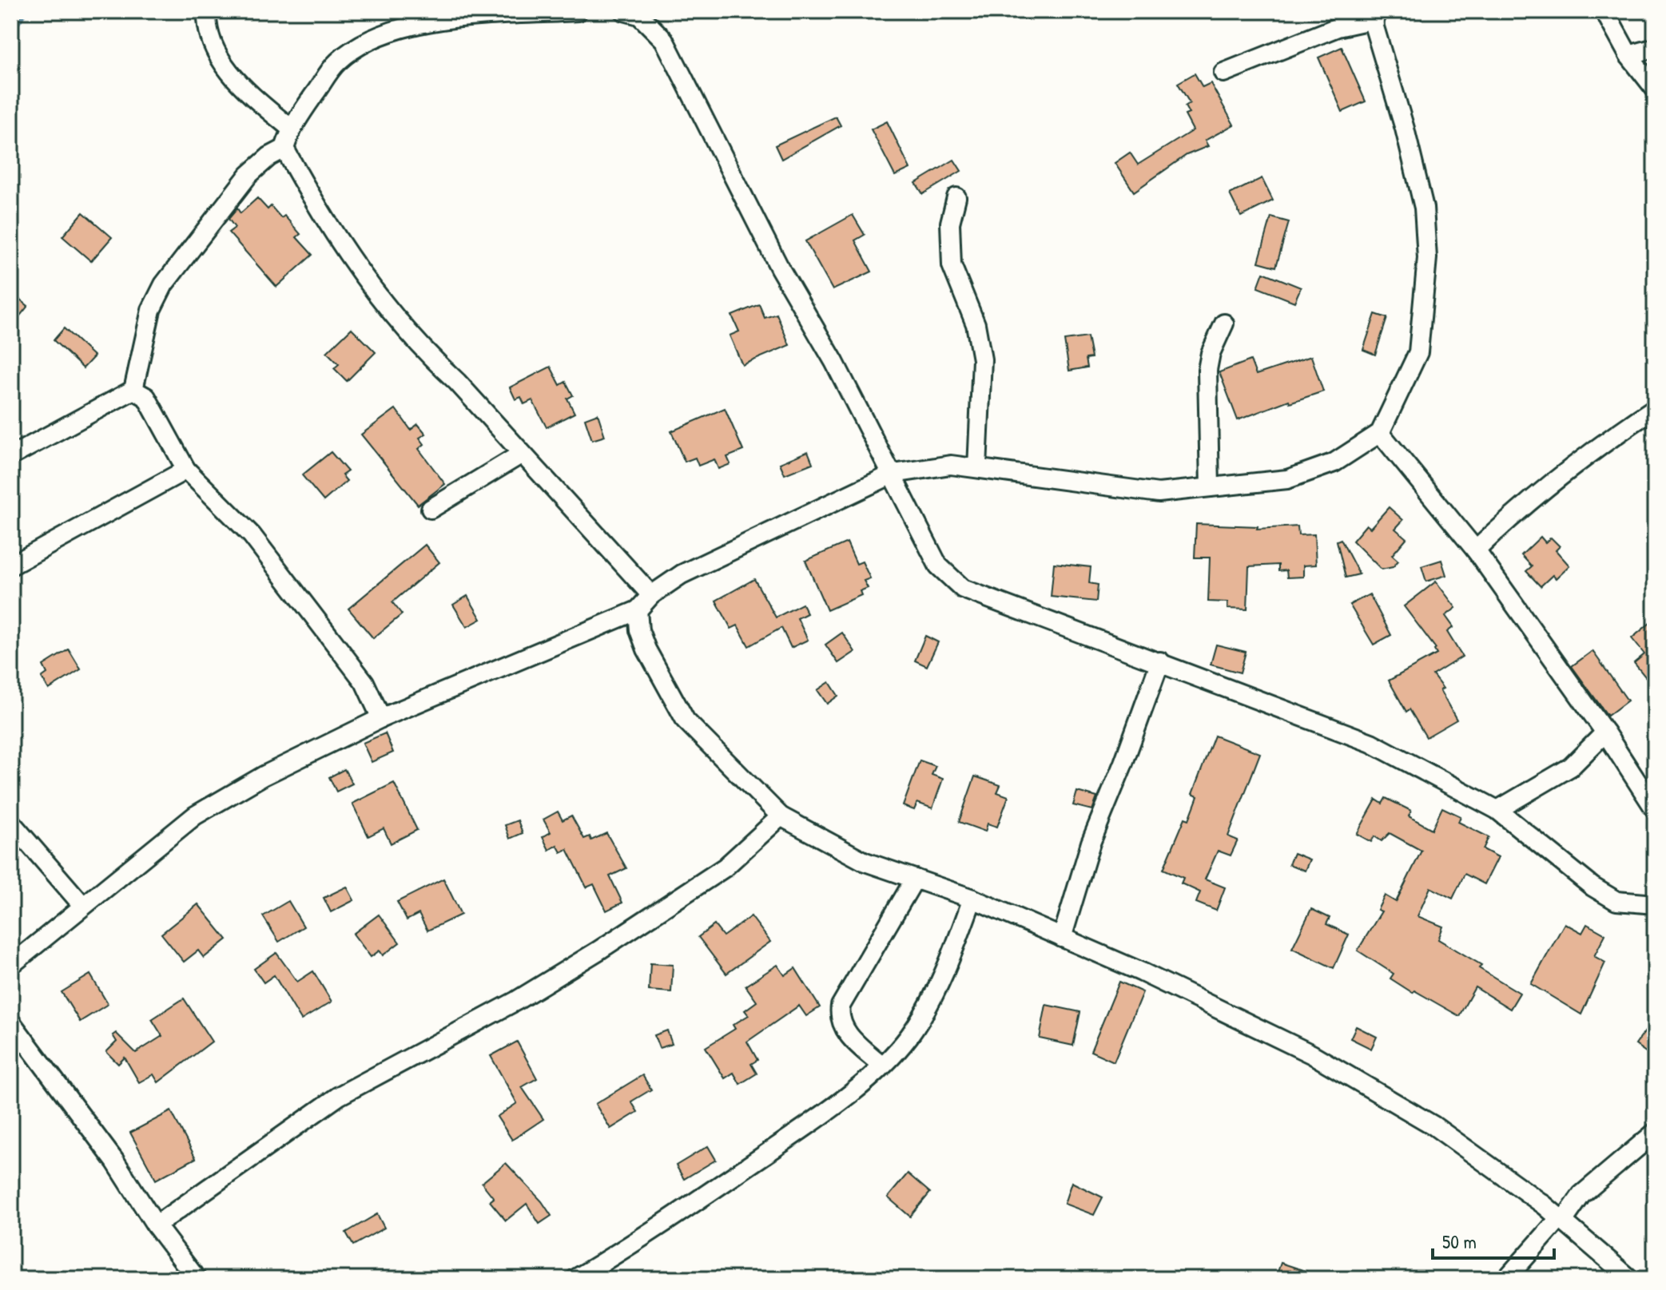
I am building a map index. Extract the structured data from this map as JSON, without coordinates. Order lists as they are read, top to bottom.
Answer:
{
  "scale_bar": "50 m"
}
